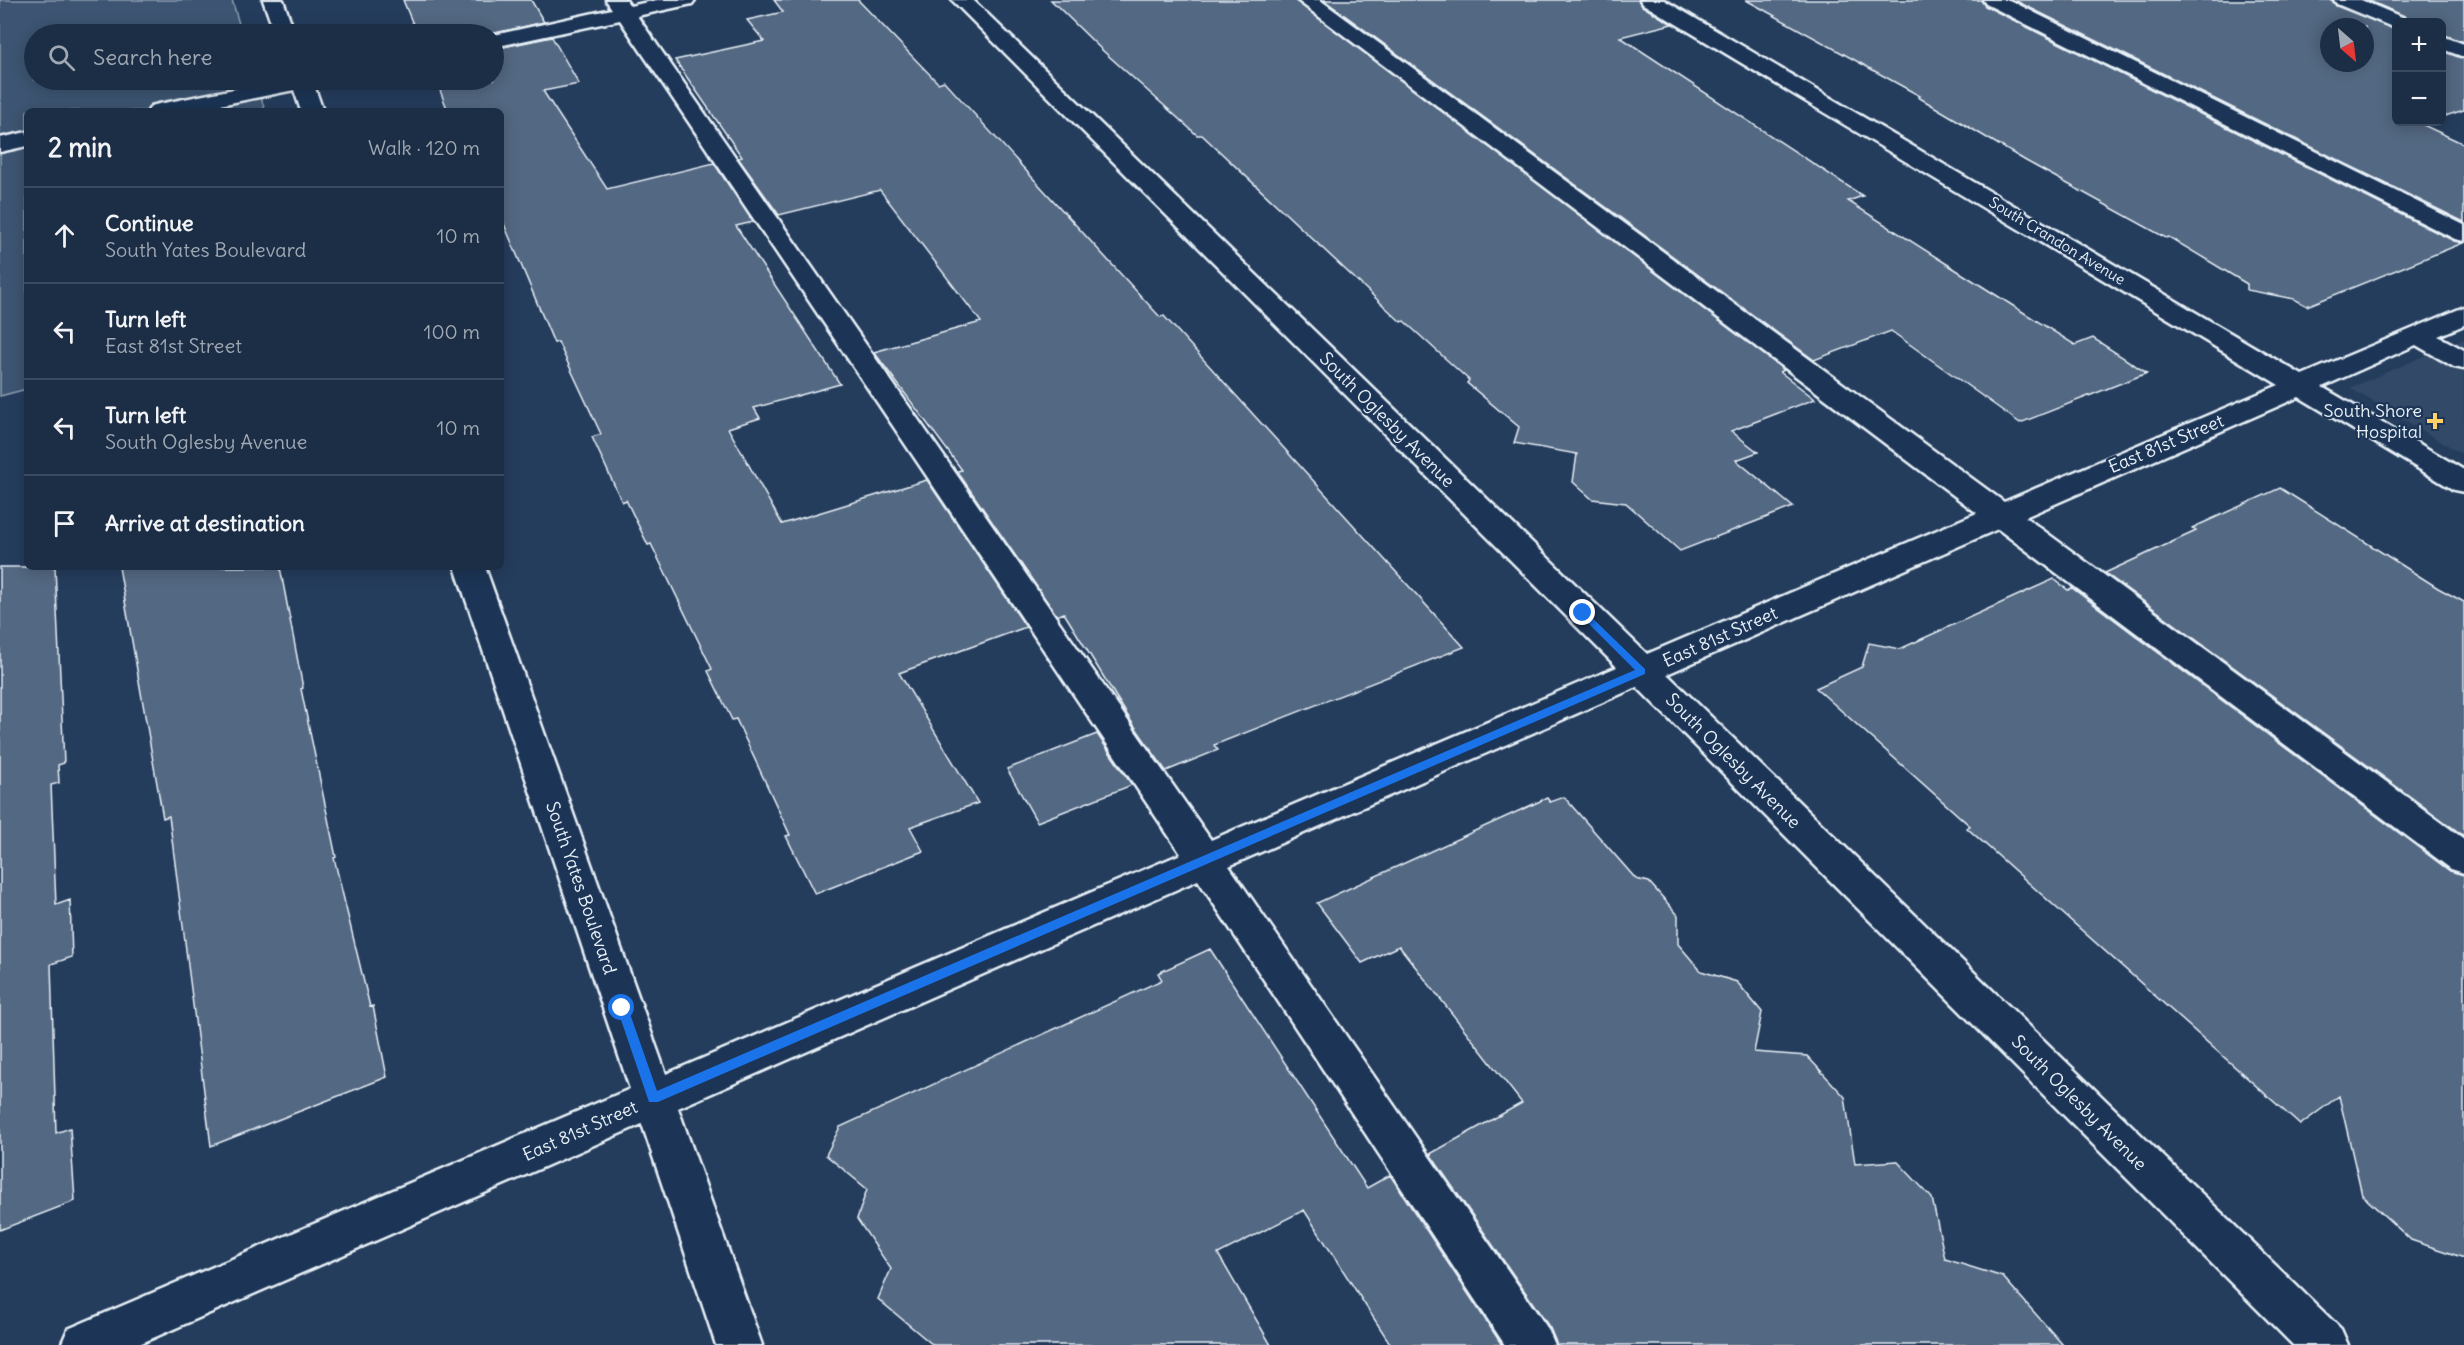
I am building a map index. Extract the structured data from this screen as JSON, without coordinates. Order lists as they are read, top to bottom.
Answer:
{
  "streets": {
    "street": [
      "South Crandon Avenue",
      "South Oglesby Avenue",
      "East 81st Street",
      "South Yates Boulevard"
    ]
  },
  "crossings": [
    ["South Crandon Avenue", "East 81st Street"],
    ["South Oglesby Avenue", "East 81st Street"],
    ["East 81st Street", "South Yates Boulevard"]
  ],
  "places": {
    "health": ["South Shore Hospital"]
  },
  "north": "bottom right",
  "page": {
    "map_buttons": ["+", "−"],
    "search": "Search here",
    "heading": ["2 min", "Walk · 120 m"],
    "list": [
      ["Continue", "South Yates Boulevard", "10 m"],
      ["Turn left", "East 81st Street", "100 m"],
      ["Turn left", "South Oglesby Avenue", "10 m"],
      "Arrive at destination"
    ]
  }
}
